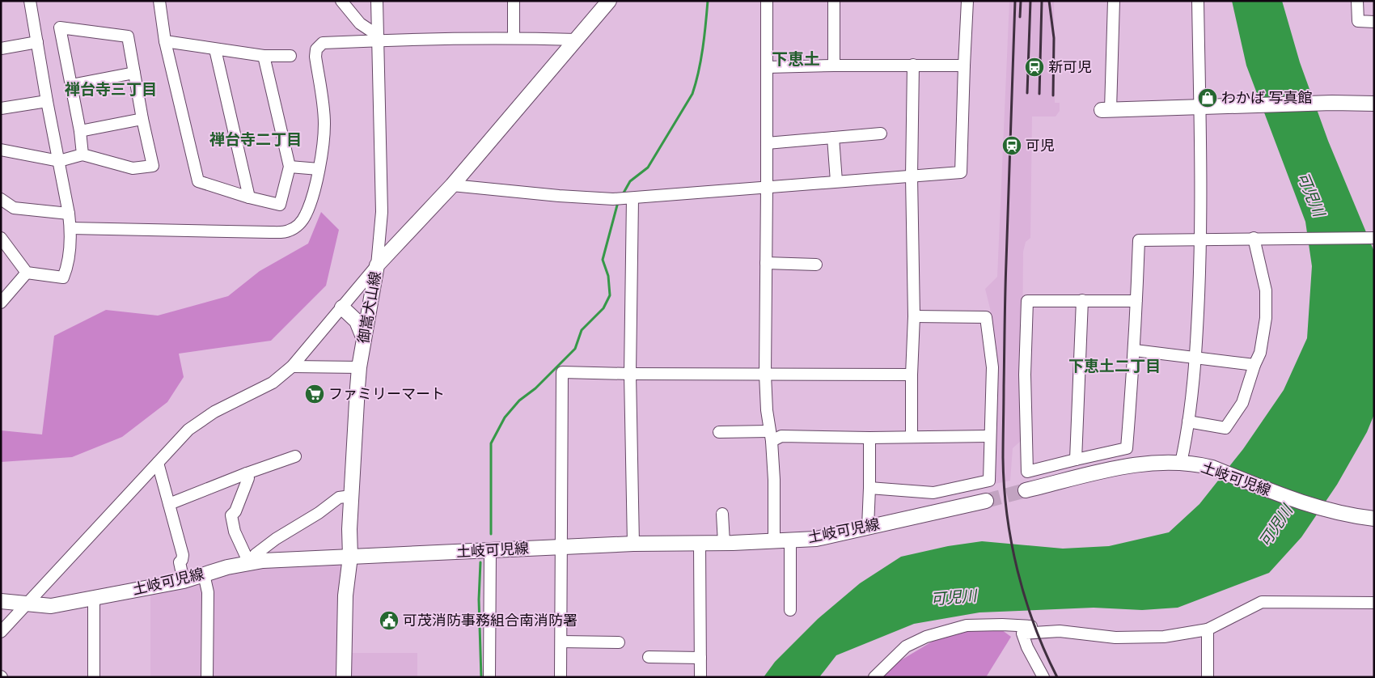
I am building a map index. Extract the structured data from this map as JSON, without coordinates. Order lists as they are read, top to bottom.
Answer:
{
  "streets": {
    "main road": ["御嵩犬山線", "土岐可児線"]
  },
  "crossings": [
    ["御嵩犬山線", "土岐可児線"]
  ],
  "districts": [
    "下恵土",
    "禅台寺三丁目",
    "禅台寺二丁目",
    "下恵土二丁目"
  ],
  "water": ["可児川"],
  "places": {
    "station": ["新可児", "可児"],
    "shop": ["わかば 写真館"],
    "supermarket": ["ファミリーマート"],
    "public building": ["可茂消防事務組合南消防署"]
  }
}
